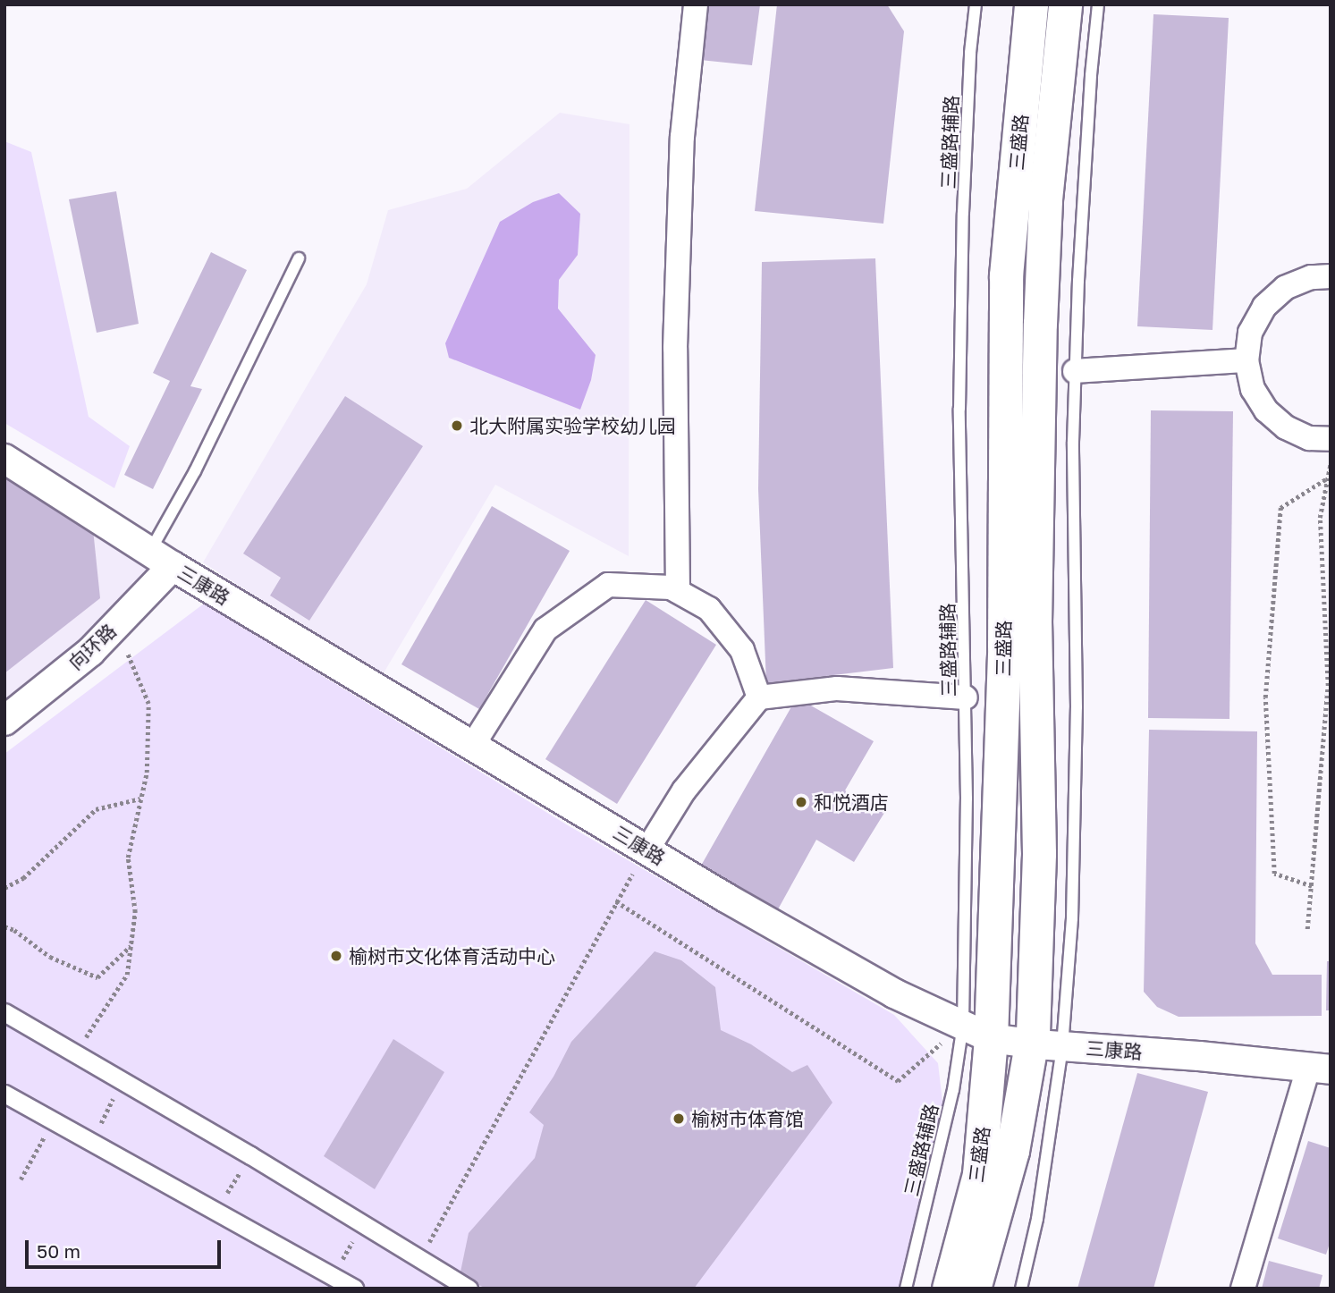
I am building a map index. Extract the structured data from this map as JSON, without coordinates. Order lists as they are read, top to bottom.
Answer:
{
  "streets": {
    "main road": ["三盛路"],
    "street": ["三康路", "向环路"],
    "lane": ["三盛路辅路"]
  },
  "crossings": [
    ["三盛路辅路", "三盛路"],
    ["三盛路辅路", "三康路"],
    ["三盛路", "三康路"],
    ["三康路", "向环路"]
  ],
  "places": [
    "北大附属实验学校幼儿园",
    "和悦酒店",
    "榆树市文化体育活动中心",
    "榆树市体育馆"
  ],
  "scale_bar": "50 m"
}
